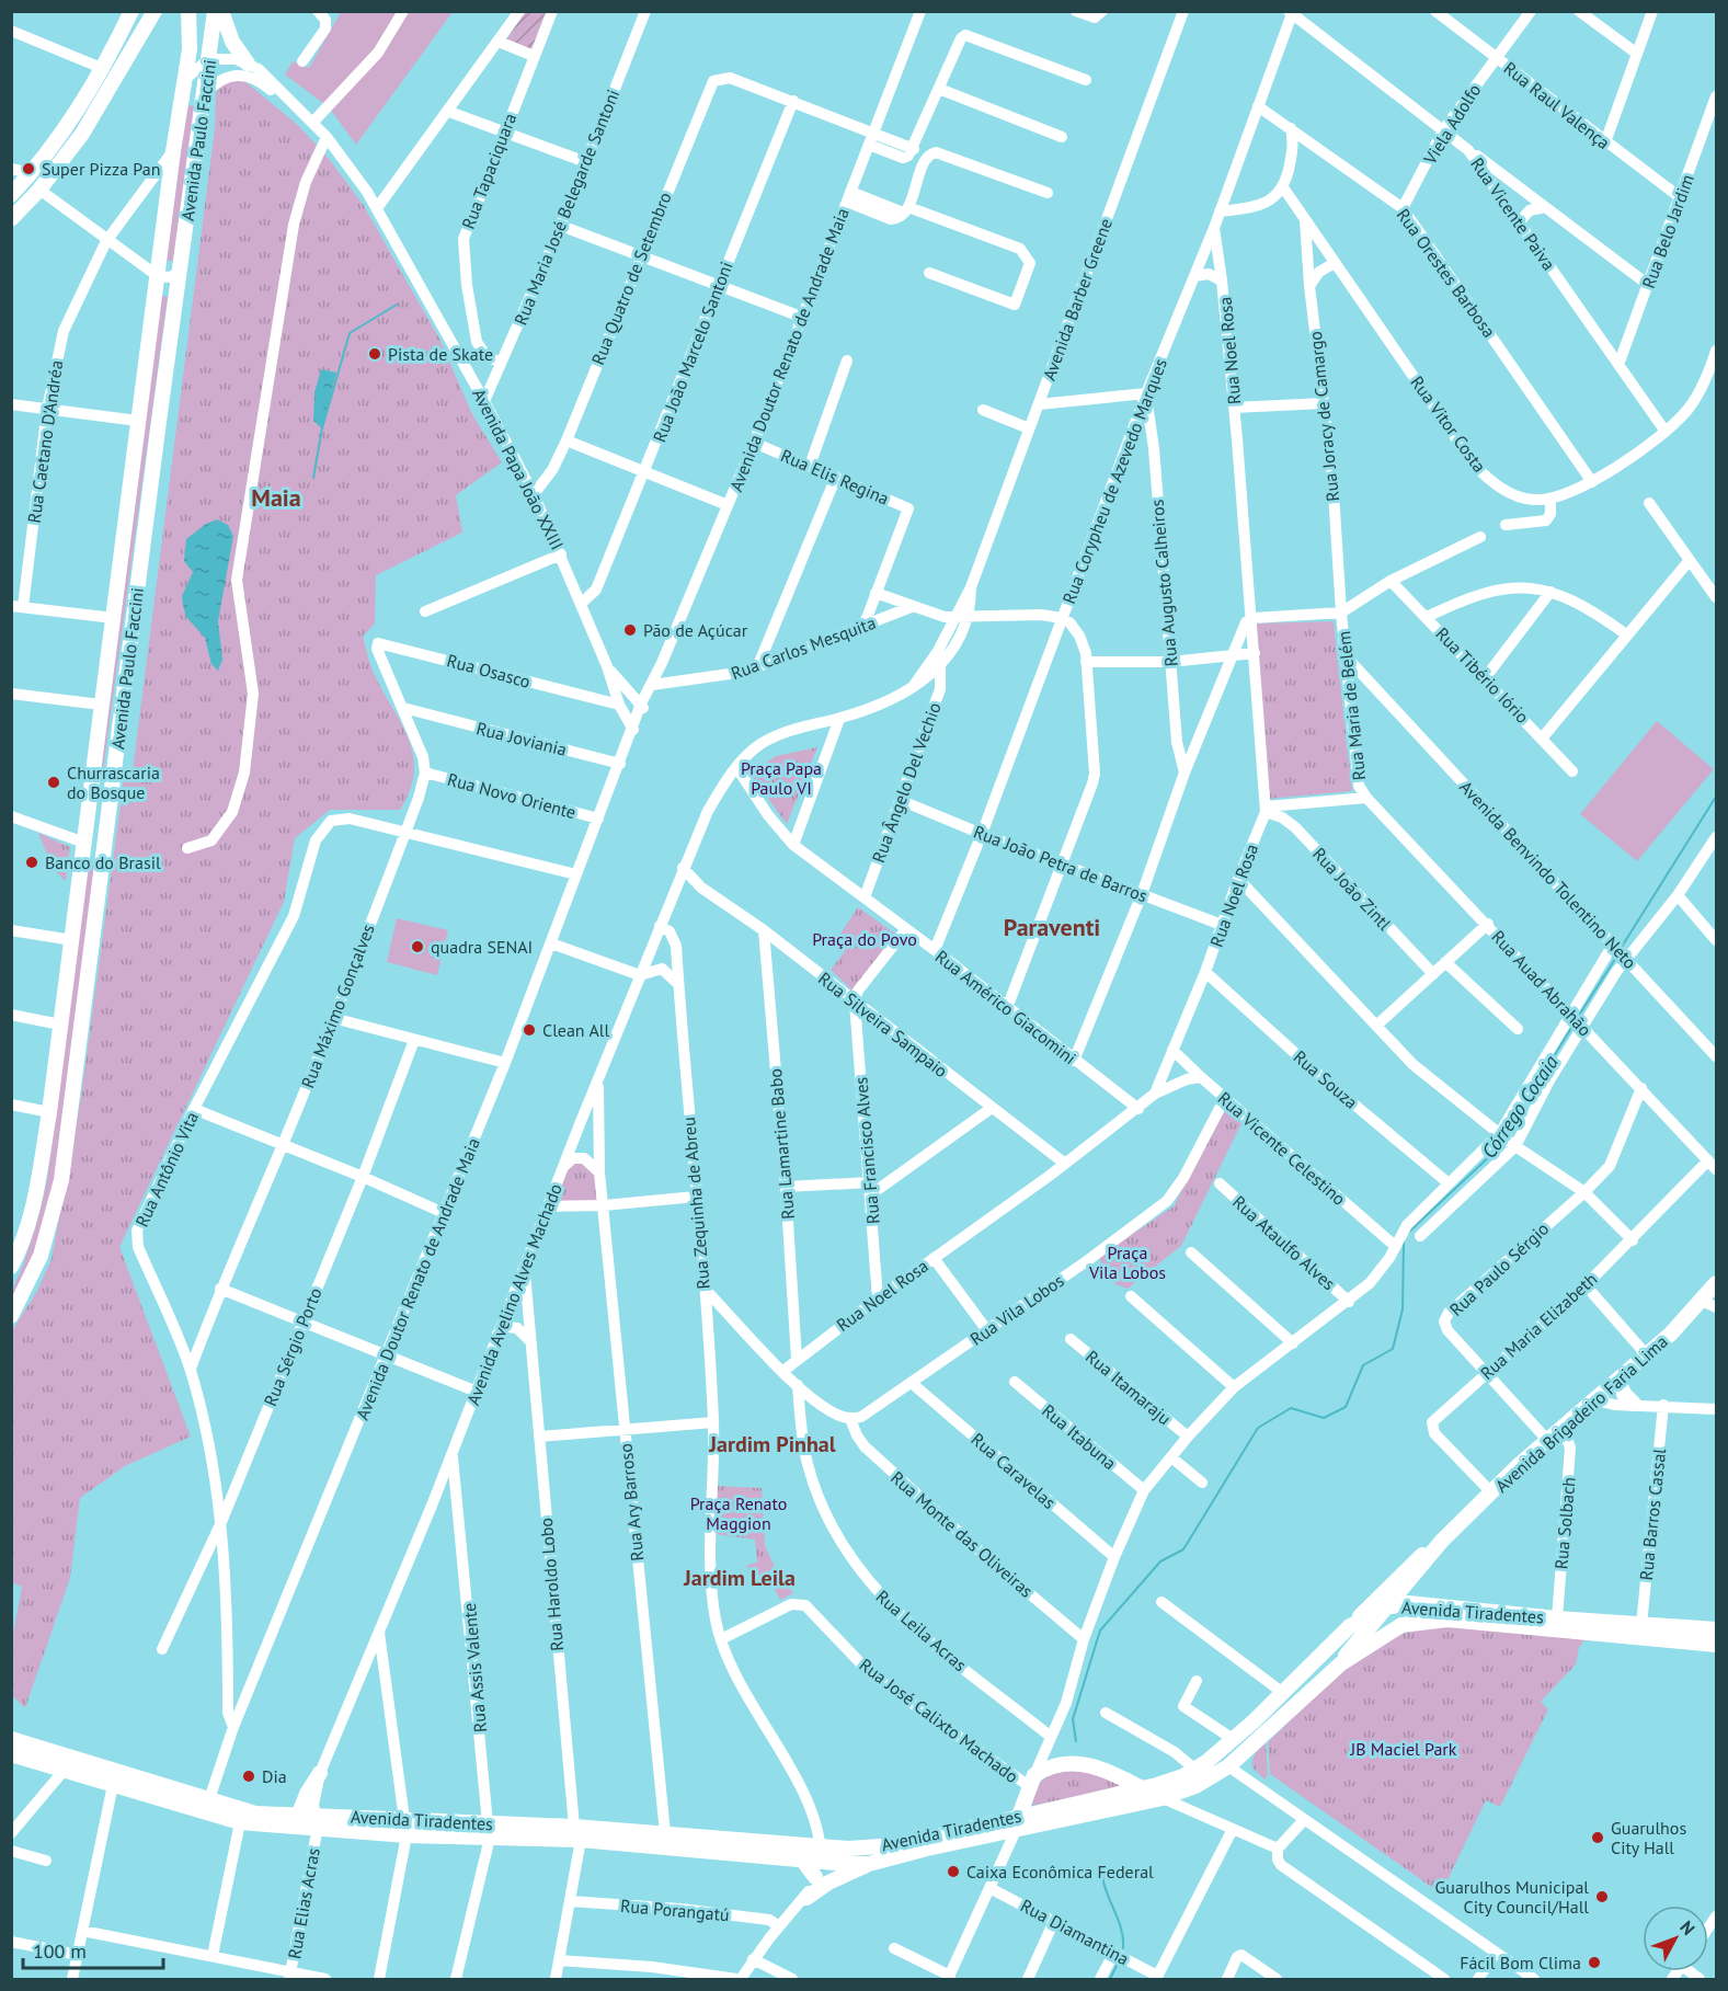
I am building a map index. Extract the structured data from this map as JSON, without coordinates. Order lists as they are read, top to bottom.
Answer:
{
  "streets": {
    "main road": ["Avenida Paulo Faccini", "Avenida Brigadeiro Faria Lima", "Avenida Tiradentes"],
    "street": [
      "Rua Raul Valença",
      "Viela Adolfo",
      "Rua Tapaciquara",
      "Rua Maria José Belegarde Santoni",
      "Rua Vicente Paiva",
      "Rua Belo Jardim",
      "Rua Orestes Barbosa",
      "Rua Quatro de Setembro",
      "Avenida Barber Greene",
      "Avenida Doutor Renato de Andrade Maia",
      "Rua Noel Rosa",
      "Rua João Marcelo Santoni",
      "Rua Joracy de Camargo",
      "Rua Vitor Costa",
      "Rua Caetano D'Andréa",
      "Avenida Papa João XXIII",
      "Rua Elis Regina",
      "Rua Corypheu de Azevedo Marques",
      "Rua Augusto Calheiros",
      "Rua Carlos Mesquita",
      "Rua Osasco",
      "Rua Tibério Iório",
      "Rua Maria de Belém",
      "Rua Joviania",
      "Rua Ângelo Del Vechio",
      "Rua Novo Oriente",
      "Rua João Petra de Barros",
      "Avenida Benvindo Tolentino Neto",
      "Rua João Zintl",
      "Rua Auad Abrahão",
      "Rua Máximo Gonçalves",
      "Rua Américo Giacomini",
      "Rua Silveira Sampaio",
      "Rua Souza",
      "Rua Lamartine Babo",
      "Rua Vicente Celestino",
      "Rua Francisco Alves",
      "Rua Antônio Vita",
      "Rua Zequinha de Abreu",
      "Rua Ataulfo Alves",
      "Rua Paulo Sérgio",
      "Avenida Avelino Alves Machado",
      "Rua Vila Lobos",
      "Rua Maria Elizabeth",
      "Rua Sérgio Porto",
      "Rua Itamaraju",
      "Rua Itabuna",
      "Rua Caravelas",
      "Rua Ary Barroso",
      "Rua Barros Cassal",
      "Rua Solbach",
      "Rua Monte das Oliveiras",
      "Rua Haroldo Lobo",
      "Rua Leila Acras",
      "Rua Assis Valente",
      "Rua José Calixto Machado",
      "Rua Elias Acras",
      "Rua Porangatú",
      "Rua Diamantina"
    ]
  },
  "crossings": [
    ["Rua Raul Valença", "Viela Adolfo"],
    ["Rua Raul Valença", "Rua Belo Jardim"],
    ["Viela Adolfo", "Rua Vicente Paiva"],
    ["Viela Adolfo", "Rua Orestes Barbosa"],
    ["Avenida Paulo Faccini", "Rua Caetano D'Andréa"],
    ["Avenida Paulo Faccini", "Avenida Papa João XXIII"],
    ["Rua Tapaciquara", "Rua Maria José Belegarde Santoni"],
    ["Rua Maria José Belegarde Santoni", "Avenida Papa João XXIII"],
    ["Rua Vicente Paiva", "Rua Belo Jardim"],
    ["Rua Vicente Paiva", "Rua Vitor Costa"],
    ["Rua Vicente Paiva", "Rua Corypheu de Azevedo Marques"],
    ["Rua Orestes Barbosa", "Rua Vitor Costa"],
    ["Rua Orestes Barbosa", "Rua Corypheu de Azevedo Marques"],
    ["Rua Quatro de Setembro", "Rua João Marcelo Santoni"],
    ["Rua Quatro de Setembro", "Avenida Papa João XXIII"],
    ["Avenida Barber Greene", "Rua Ângelo Del Vechio"],
    ["Avenida Barber Greene", "Rua Américo Giacomini"],
    ["Avenida Barber Greene", "Avenida Avelino Alves Machado"],
    ["Avenida Doutor Renato de Andrade Maia", "Avenida Papa João XXIII"],
    ["Avenida Doutor Renato de Andrade Maia", "Rua Elis Regina"],
    ["Avenida Doutor Renato de Andrade Maia", "Rua Carlos Mesquita"],
    ["Avenida Doutor Renato de Andrade Maia", "Rua Joviania"],
    ["Avenida Doutor Renato de Andrade Maia", "Rua Novo Oriente"],
    ["Avenida Doutor Renato de Andrade Maia", "Rua Antônio Vita"],
    ["Avenida Doutor Renato de Andrade Maia", "Avenida Tiradentes"],
    ["Rua Noel Rosa", "Rua Corypheu de Azevedo Marques"],
    ["Rua Noel Rosa", "Rua João Petra de Barros"],
    ["Rua Noel Rosa", "Rua João Zintl"],
    ["Rua Noel Rosa", "Rua Américo Giacomini"],
    ["Rua Noel Rosa", "Rua Silveira Sampaio"],
    ["Rua Noel Rosa", "Rua Souza"],
    ["Rua Noel Rosa", "Rua Lamartine Babo"],
    ["Rua Noel Rosa", "Rua Vicente Celestino"],
    ["Rua Noel Rosa", "Rua Francisco Alves"],
    ["Rua João Marcelo Santoni", "Avenida Papa João XXIII"],
    ["Rua Joracy de Camargo", "Rua Vitor Costa"],
    ["Rua Joracy de Camargo", "Rua Maria de Belém"],
    ["Avenida Papa João XXIII", "Rua Osasco"],
    ["Rua Elis Regina", "Rua Carlos Mesquita"],
    ["Rua Corypheu de Azevedo Marques", "Rua Augusto Calheiros"],
    ["Rua Corypheu de Azevedo Marques", "Rua João Petra de Barros"],
    ["Rua Corypheu de Azevedo Marques", "Rua Américo Giacomini"],
    ["Rua Osasco", "Rua Joviania"],
    ["Rua Maria de Belém", "Avenida Benvindo Tolentino Neto"],
    ["Rua Maria de Belém", "Rua Auad Abrahão"],
    ["Rua Ângelo Del Vechio", "Rua João Petra de Barros"],
    ["Rua Ângelo Del Vechio", "Rua Américo Giacomini"],
    ["Rua Novo Oriente", "Rua Máximo Gonçalves"],
    ["Rua Auad Abrahão", "Rua Paulo Sérgio"],
    ["Rua Auad Abrahão", "Rua Maria Elizabeth"],
    ["Rua Máximo Gonçalves", "Rua Antônio Vita"],
    ["Rua Américo Giacomini", "Avenida Avelino Alves Machado"],
    ["Rua Silveira Sampaio", "Rua Lamartine Babo"],
    ["Rua Silveira Sampaio", "Rua Francisco Alves"],
    ["Rua Silveira Sampaio", "Avenida Avelino Alves Machado"],
    ["Rua Vicente Celestino", "Rua Vila Lobos"],
    ["Rua Antônio Vita", "Rua Sérgio Porto"],
    ["Rua Zequinha de Abreu", "Avenida Avelino Alves Machado"],
    ["Rua Zequinha de Abreu", "Avenida Tiradentes"],
    ["Rua Zequinha de Abreu", "Rua José Calixto Machado"],
    ["Rua Paulo Sérgio", "Rua Maria Elizabeth"],
    ["Rua Paulo Sérgio", "Avenida Brigadeiro Faria Lima"],
    ["Avenida Avelino Alves Machado", "Rua Ary Barroso"],
    ["Avenida Avelino Alves Machado", "Rua Haroldo Lobo"],
    ["Avenida Avelino Alves Machado", "Avenida Tiradentes"],
    ["Avenida Avelino Alves Machado", "Rua Assis Valente"],
    ["Avenida Avelino Alves Machado", "Rua Elias Acras"],
    ["Rua Vila Lobos", "Rua Caravelas"],
    ["Rua Vila Lobos", "Rua Monte das Oliveiras"],
    ["Rua Maria Elizabeth", "Avenida Brigadeiro Faria Lima"],
    ["Avenida Brigadeiro Faria Lima", "Rua Solbach"],
    ["Avenida Brigadeiro Faria Lima", "Avenida Tiradentes"],
    ["Rua Ary Barroso", "Avenida Tiradentes"],
    ["Rua Barros Cassal", "Avenida Tiradentes"],
    ["Rua Solbach", "Avenida Tiradentes"],
    ["Rua Haroldo Lobo", "Avenida Tiradentes"],
    ["Rua Haroldo Lobo", "Rua Porangatú"],
    ["Avenida Tiradentes", "Rua Assis Valente"],
    ["Avenida Tiradentes", "Rua Elias Acras"]
  ],
  "districts": [
    "Maia",
    "Paraventi",
    "Jardim Pinhal",
    "Jardim Leila"
  ],
  "water": ["Córrego Cocaia"],
  "parks": [
    "Praça Papa Paulo VI",
    "Praça do Povo",
    "Praça Vila Lobos",
    "Praça Renato Maggion",
    "JB Maciel Park"
  ],
  "places": [
    "Super Pizza Pan",
    "Pista de Skate",
    "Pão de Açúcar",
    "Churrascaria do Bosque",
    "Banco do Brasil",
    "quadra SENAI",
    "Clean All",
    "Dia",
    "Guarulhos City Hall",
    "Caixa Econômica Federal",
    "Guarulhos Municipal City Council/Hall",
    "Fácil Bom Clima"
  ],
  "scale_bar": "100 m",
  "north": "top right"
}
